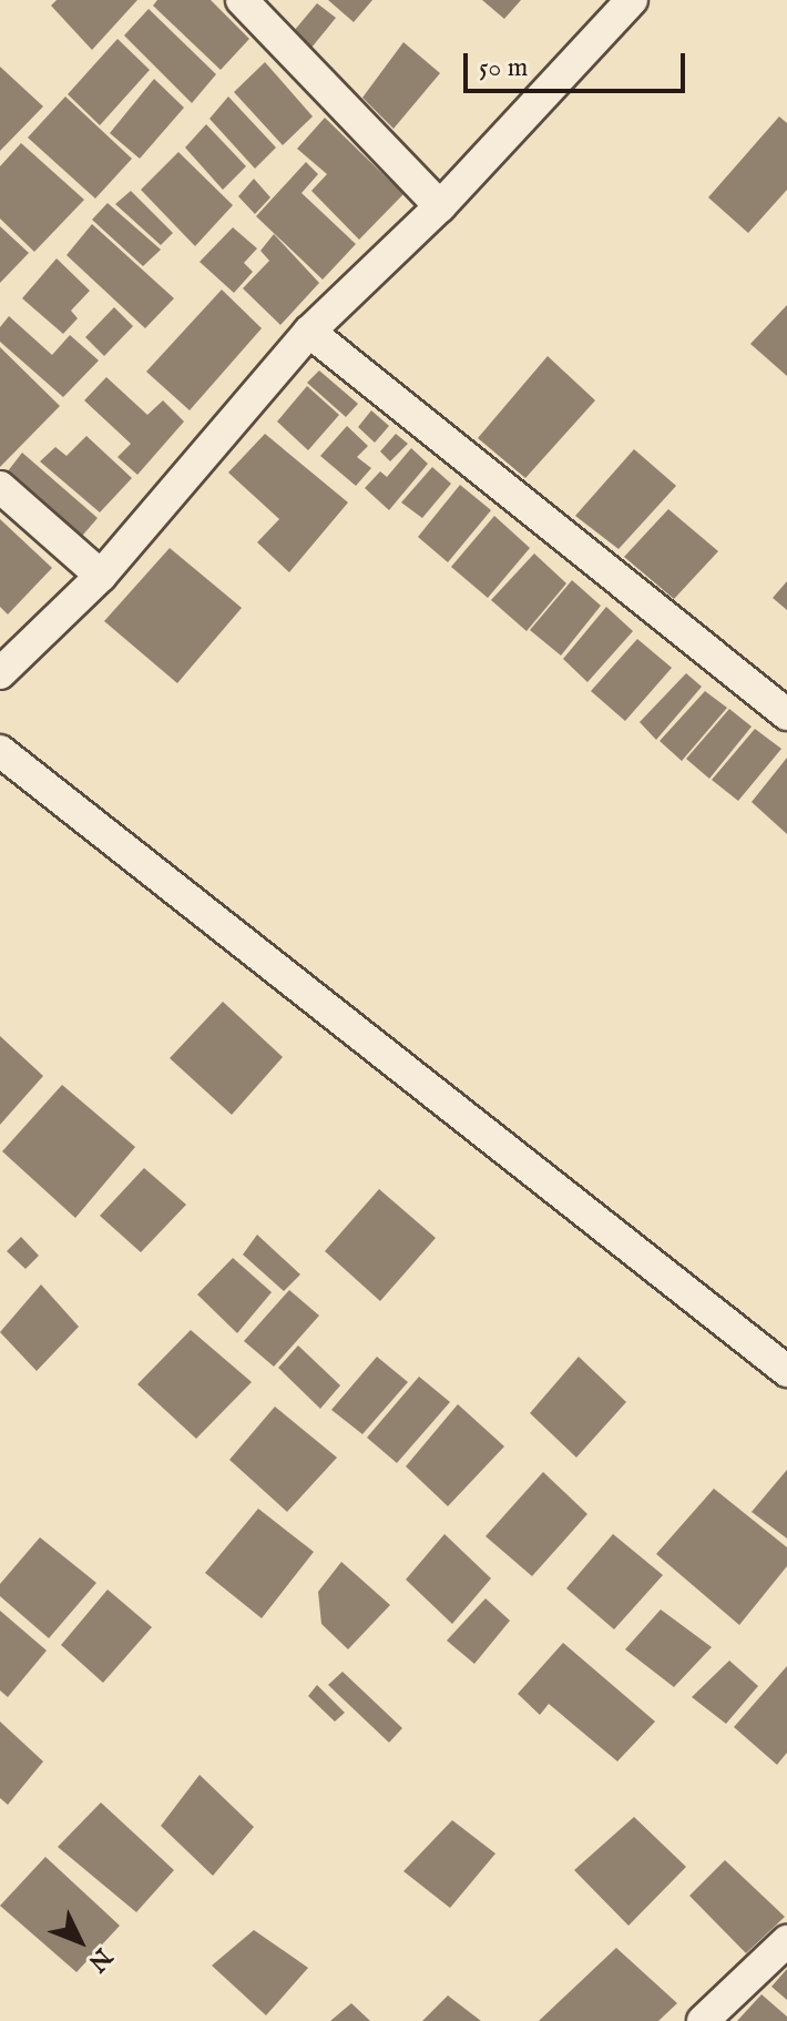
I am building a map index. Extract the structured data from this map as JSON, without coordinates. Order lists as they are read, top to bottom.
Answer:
{
  "scale_bar": "50 m",
  "north": "bottom right"
}
